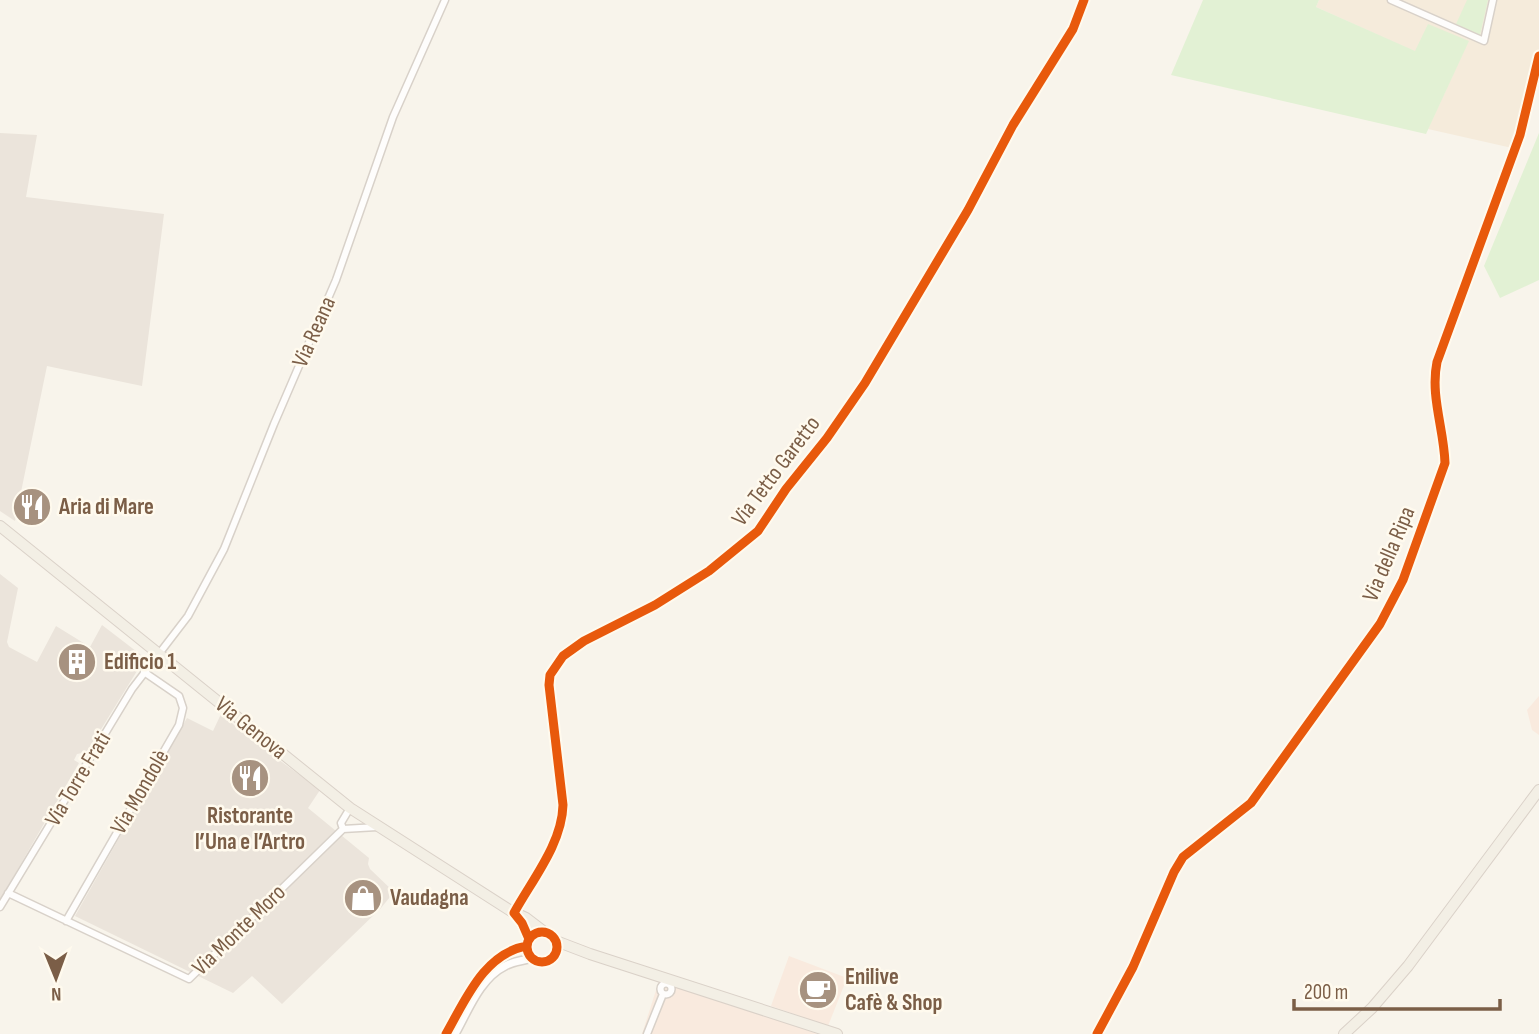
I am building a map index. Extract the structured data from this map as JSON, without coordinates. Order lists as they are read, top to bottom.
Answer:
{
  "streets": {
    "main road": ["Via Genova"],
    "street": [
      "Via Reana",
      "Via Tetto Garetto",
      "Via della Ripa",
      "Via Torre Frati",
      "Via Mondolè",
      "Via Monte Moro"
    ]
  },
  "crossings": [
    ["Via Reana", "Via Genova"],
    ["Via Reana", "Via Torre Frati"],
    ["Via Tetto Garetto", "Via Genova"],
    ["Via Genova", "Via Torre Frati"],
    ["Via Genova", "Via Monte Moro"],
    ["Via Torre Frati", "Via Mondolè"],
    ["Via Torre Frati", "Via Monte Moro"],
    ["Via Mondolè", "Via Monte Moro"]
  ],
  "places": {
    "restaurant": ["Aria di Mare", "Ristorante l’Una e l’Artro"],
    "building": ["Edificio 1"],
    "shop": ["Vaudagna"],
    "cafe": ["Enilive Cafè & Shop"]
  },
  "scale_bar": "200 m",
  "north": "bottom"
}
